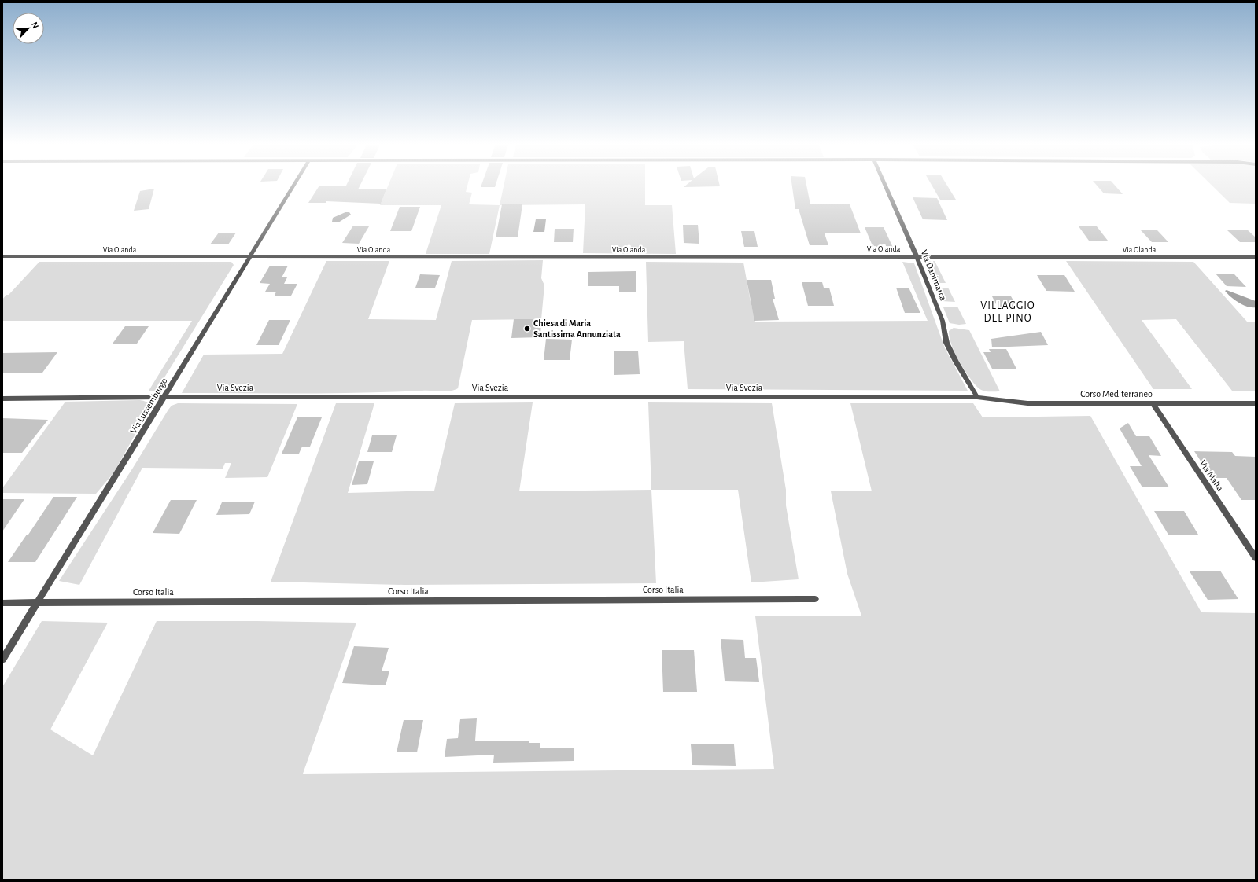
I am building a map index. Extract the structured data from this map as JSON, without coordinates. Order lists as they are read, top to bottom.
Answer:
{
  "streets": {
    "street": [
      "Via Olanda",
      "Via Danimarca",
      "Via Svezia",
      "Corso Mediterraneo",
      "Via Lussemburgo",
      "Via Malta",
      "Corso Italia"
    ]
  },
  "crossings": [
    ["Via Olanda", "Via Danimarca"],
    ["Via Olanda", "Via Lussemburgo"],
    ["Via Danimarca", "Via Svezia"],
    ["Via Danimarca", "Corso Mediterraneo"],
    ["Via Svezia", "Corso Mediterraneo"],
    ["Via Svezia", "Via Lussemburgo"],
    ["Corso Mediterraneo", "Via Malta"],
    ["Via Lussemburgo", "Corso Italia"]
  ],
  "districts": ["VILLAGGIO DEL PINO"],
  "places": ["Chiesa di Maria Santissima Annunziata"],
  "north": "top right"
}
